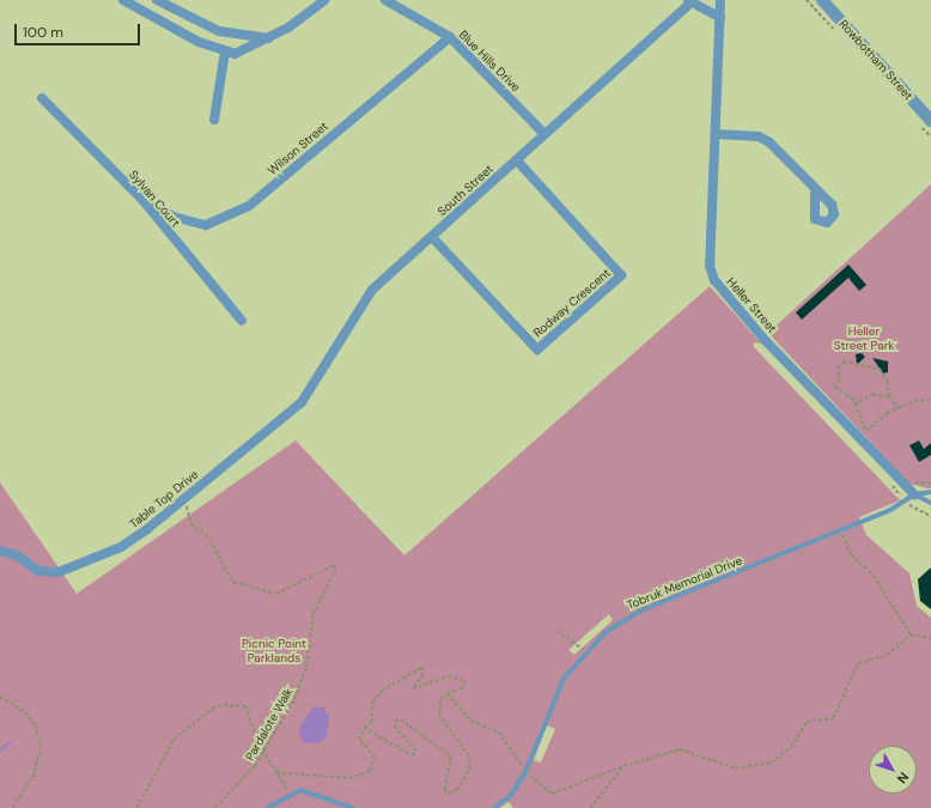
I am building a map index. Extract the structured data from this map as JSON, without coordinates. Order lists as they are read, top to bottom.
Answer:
{
  "streets": {
    "street": [
      "Rowbotham Street",
      "Blue Hills Drive",
      "Wilson Street",
      "South Street",
      "Sylvan Court",
      "Rodway Crescent",
      "Heller Street",
      "Table Top Drive"
    ],
    "lane": ["Tobruk Memorial Drive"],
    "path": ["Pardalote Walk"]
  },
  "crossings": [
    ["Blue Hills Drive", "Wilson Street"],
    ["Blue Hills Drive", "South Street"],
    ["Wilson Street", "Sylvan Court"],
    ["South Street", "Rodway Crescent"],
    ["South Street", "Table Top Drive"],
    ["Heller Street", "Tobruk Memorial Drive"],
    ["Table Top Drive", "Pardalote Walk"]
  ],
  "parks": ["Heller Street Park", "Picnic Point Parklands"],
  "scale_bar": "100 m",
  "north": "bottom right"
}
